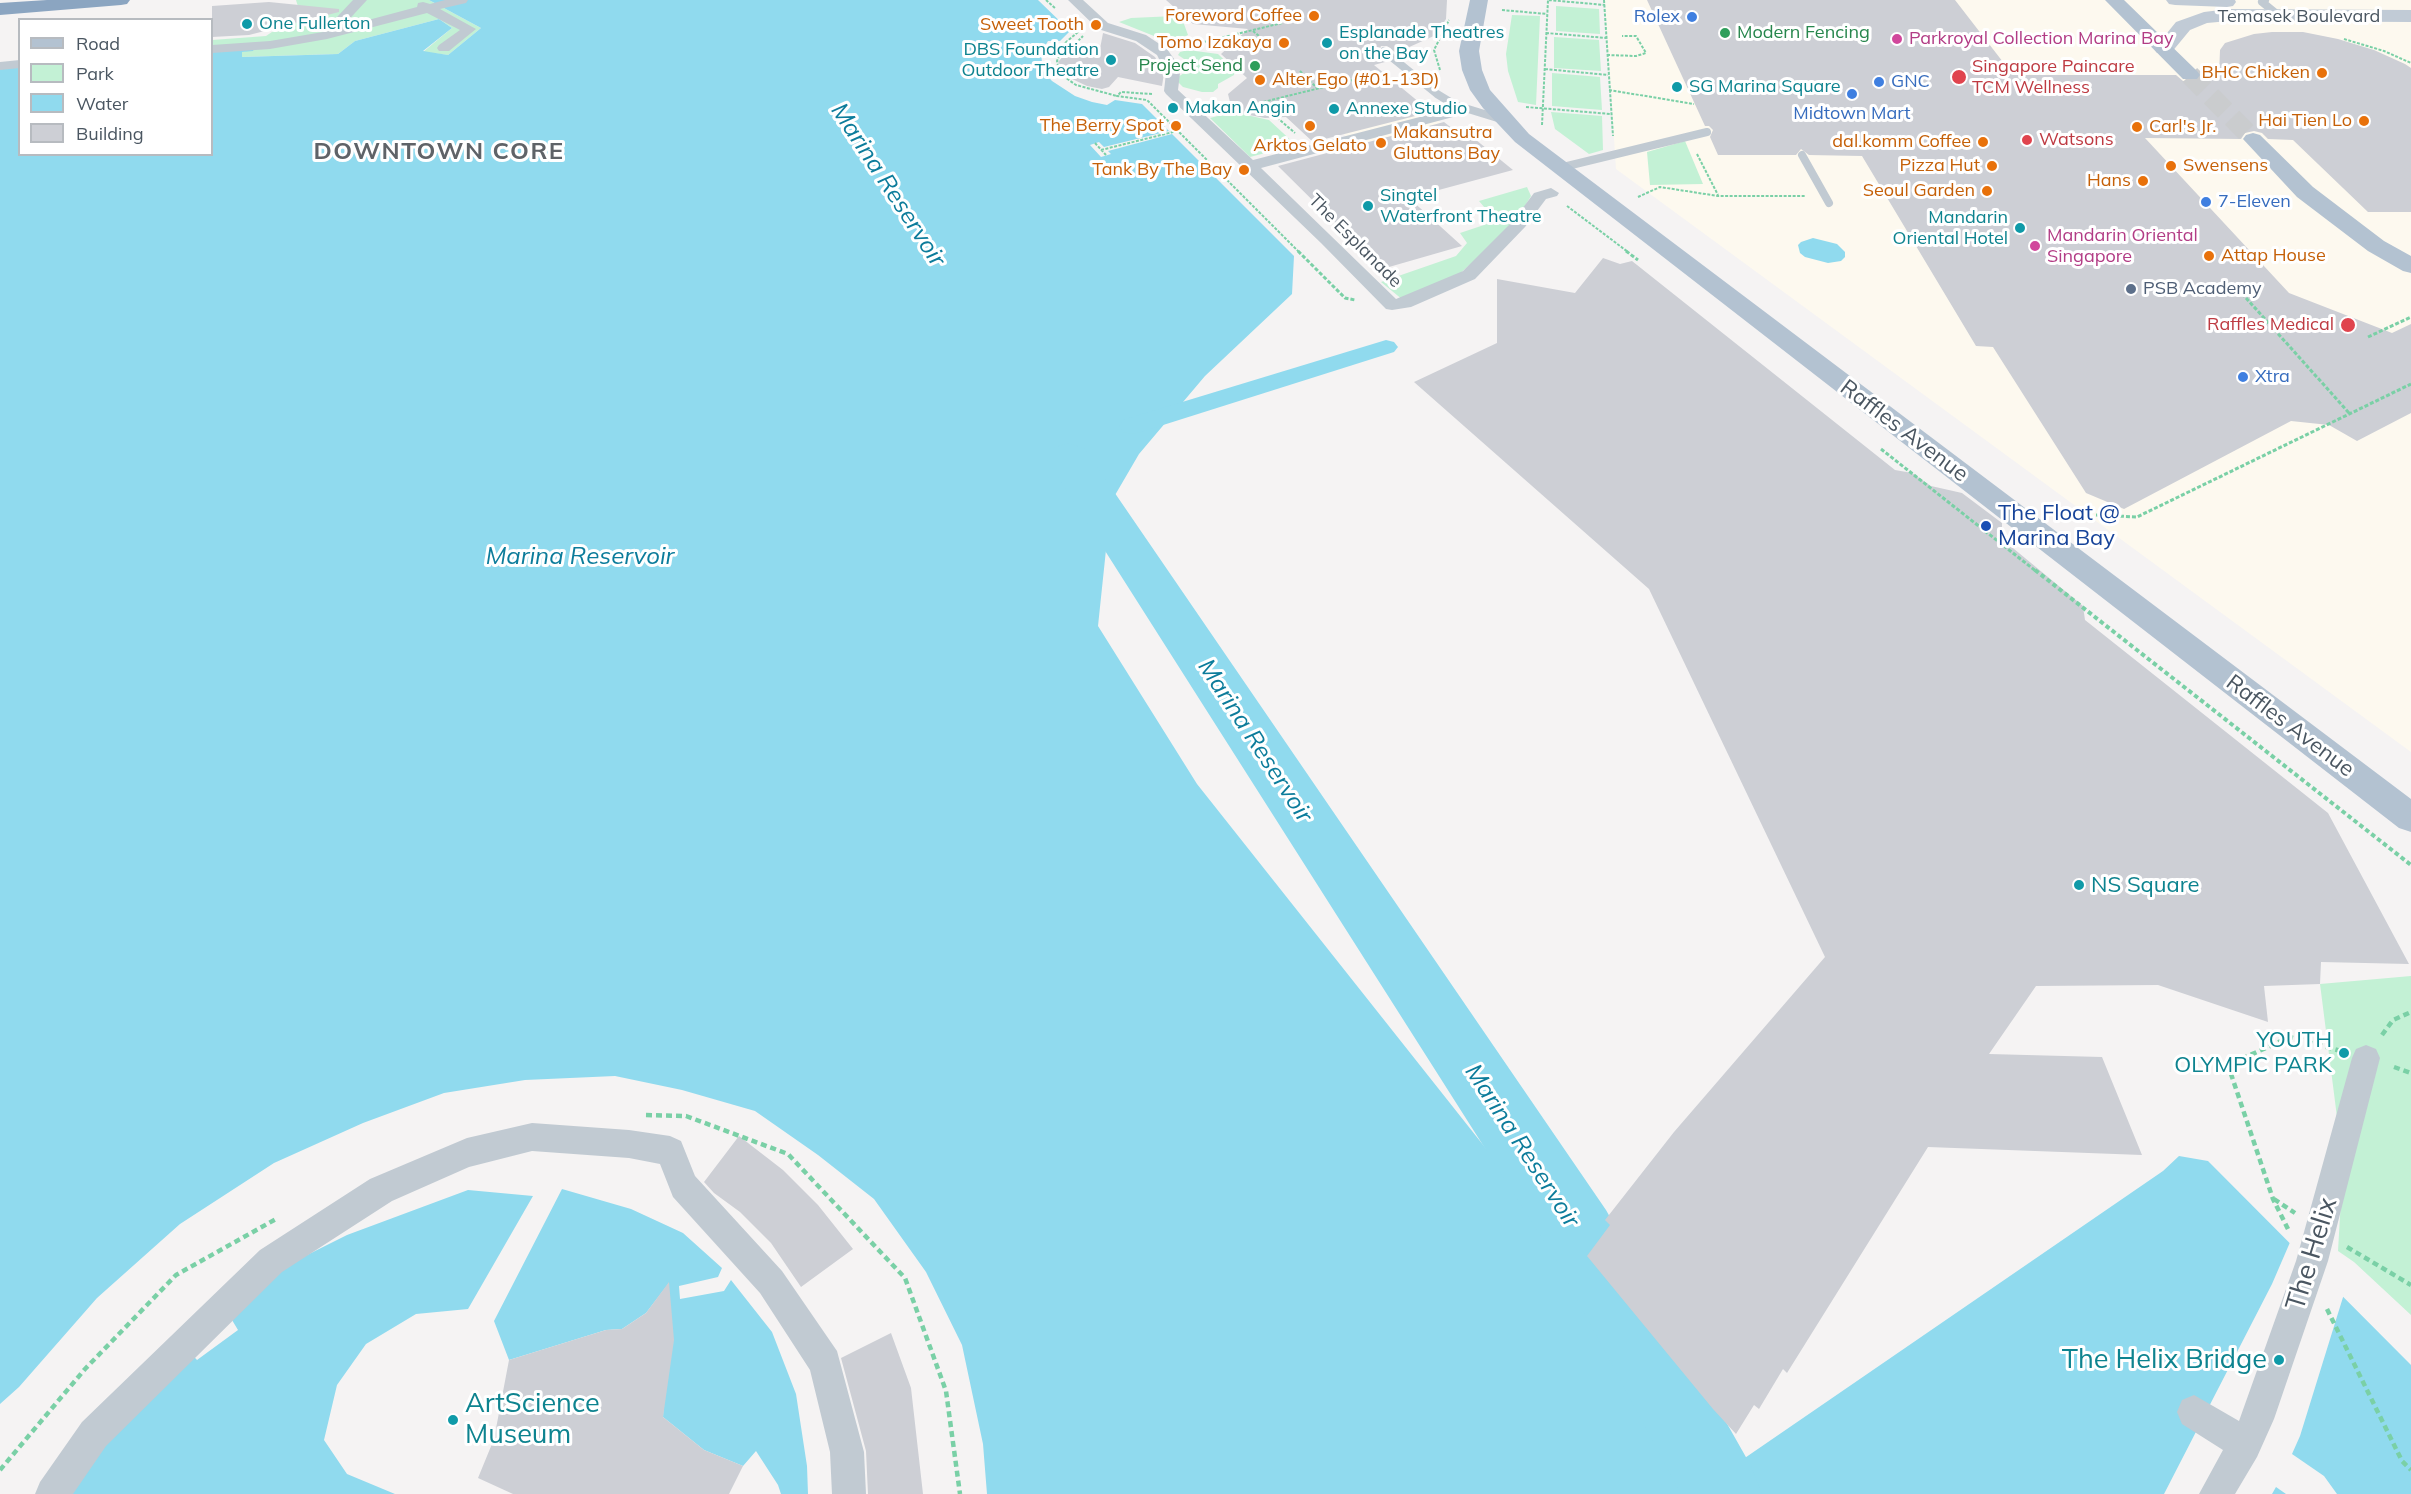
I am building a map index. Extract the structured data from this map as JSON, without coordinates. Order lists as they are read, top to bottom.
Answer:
{
  "streets": {
    "main road": ["Raffles Avenue"],
    "street": ["Temasek Boulevard", "The Esplanade", "The Helix"]
  },
  "districts": ["DOWNTOWN CORE"],
  "water": ["Marina Reservoir"],
  "places": [
    "Foreword Coffee",
    "Rolex",
    "One Fullerton",
    "Sweet Tooth",
    "Modern Fencing",
    "Parkroyal Collection Marina Bay",
    "Tomo Izakaya",
    "Esplanade Theatres on the Bay",
    "DBS Foundation Outdoor Theatre",
    "Project Send",
    "BHC Chicken",
    "Singapore Paincare TCM Wellness",
    "Alter Ego (#01-13D)",
    "GNC",
    "SG Marina Square",
    "Midtown Mart",
    "Makan Angin",
    "Annexe Studio",
    "Hai Tien Lo",
    "The Berry Spot",
    "Arktos Gelato",
    "Carl's Jr.",
    "Watsons",
    "dal.komm Coffee",
    "Makansutra Gluttons Bay",
    "Pizza Hut",
    "Swensens",
    "Tank By The Bay",
    "Hans",
    "Seoul Garden",
    "7-Eleven",
    "Singtel Waterfront Theatre",
    "Mandarin Oriental Hotel",
    "Mandarin Oriental Singapore",
    "Attap House",
    "PSB Academy",
    "Raffles Medical",
    "Xtra",
    "The Float @ Marina Bay",
    "NS Square",
    "YOUTH OLYMPIC PARK",
    "The Helix Bridge",
    "ArtScience Museum"
  ],
  "legend": [
    "Road",
    "Park",
    "Water",
    "Building"
  ]
}
